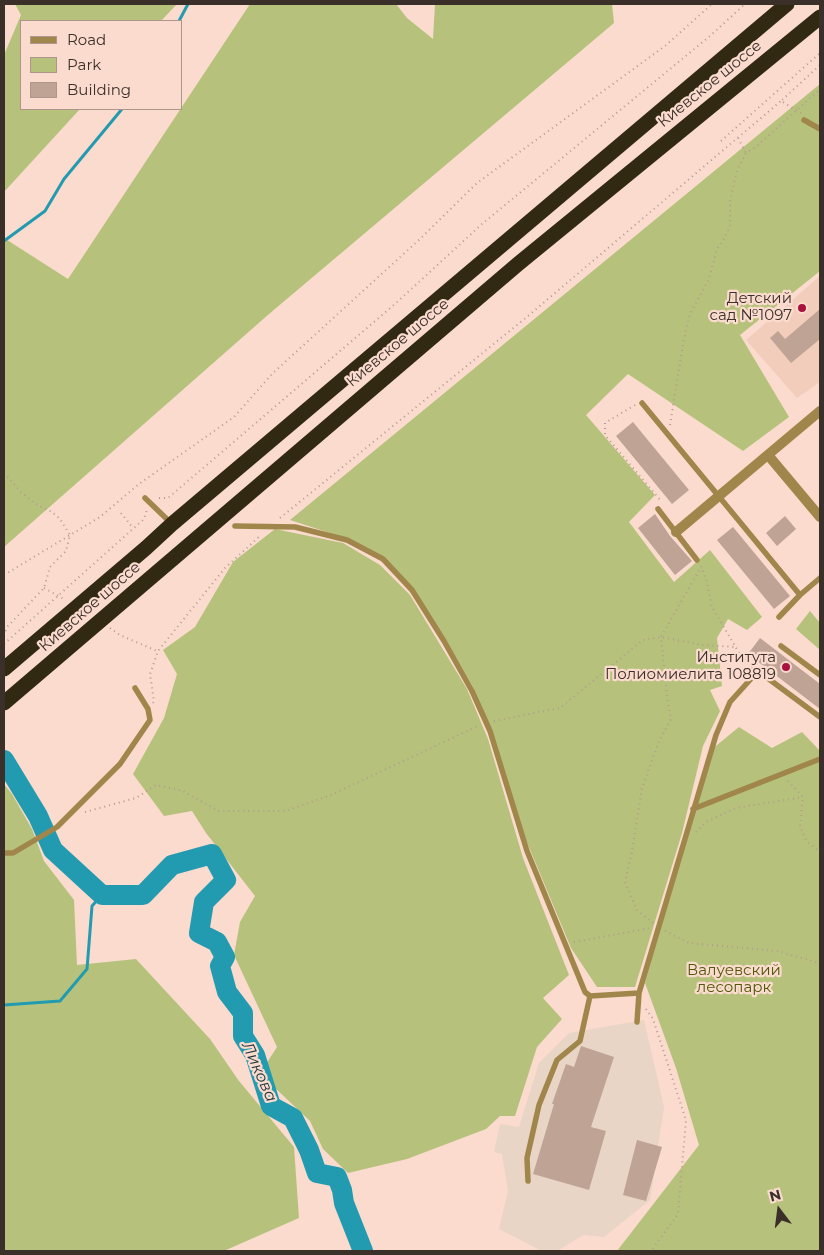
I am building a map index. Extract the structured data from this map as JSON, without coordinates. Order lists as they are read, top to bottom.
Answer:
{
  "streets": {
    "highway": ["Киевское шоссе"]
  },
  "water": ["Ликова"],
  "parks": ["Валуевский лесопарк"],
  "places": ["Детский сад №1097", "Института Полиомиелита 108819"],
  "legend": ["Road", "Park", "Building"],
  "north": "top"
}
